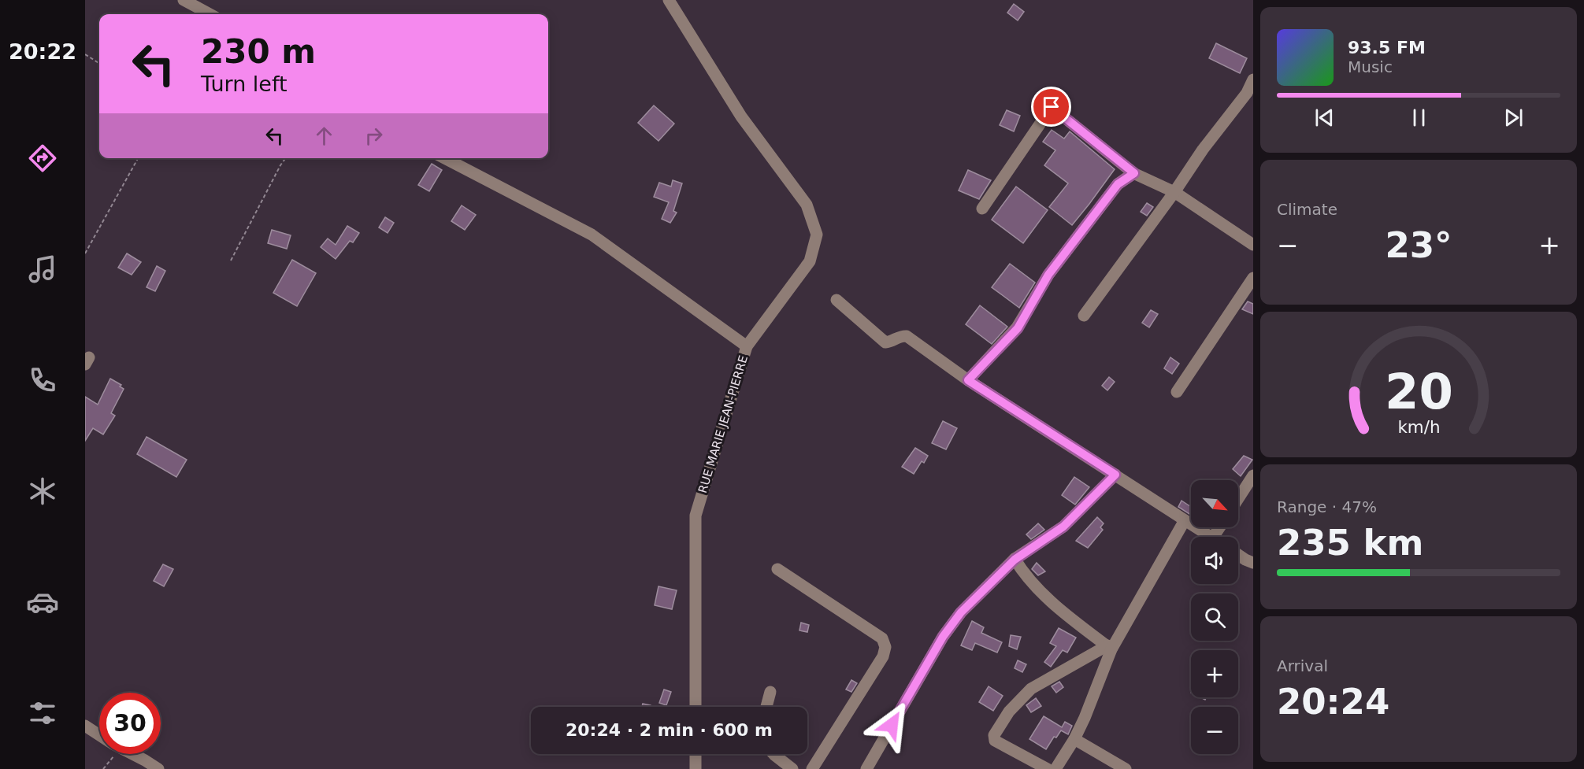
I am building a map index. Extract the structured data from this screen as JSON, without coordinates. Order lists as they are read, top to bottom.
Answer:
{
  "streets": {
    "street": ["RUE MARIE JEAN-PIERRE"]
  },
  "north": "bottom right",
  "page": {
    "tabs": "20:22",
    "turn": ["230 m", "Turn left"],
    "song": ["93.5 FM", "Music"],
    "tile": [
      "Climate",
      ["Range · 47%", "235 km"],
      ["Arrival", "20:24"]
    ],
    "heat": ["−", "23°", "+"],
    "map_buttons": ["+", "−"],
    "limit": "30",
    "trip": "20:24 · 2 min · 600 m",
    "gauge": ["20", "km/h"]
  }
}
